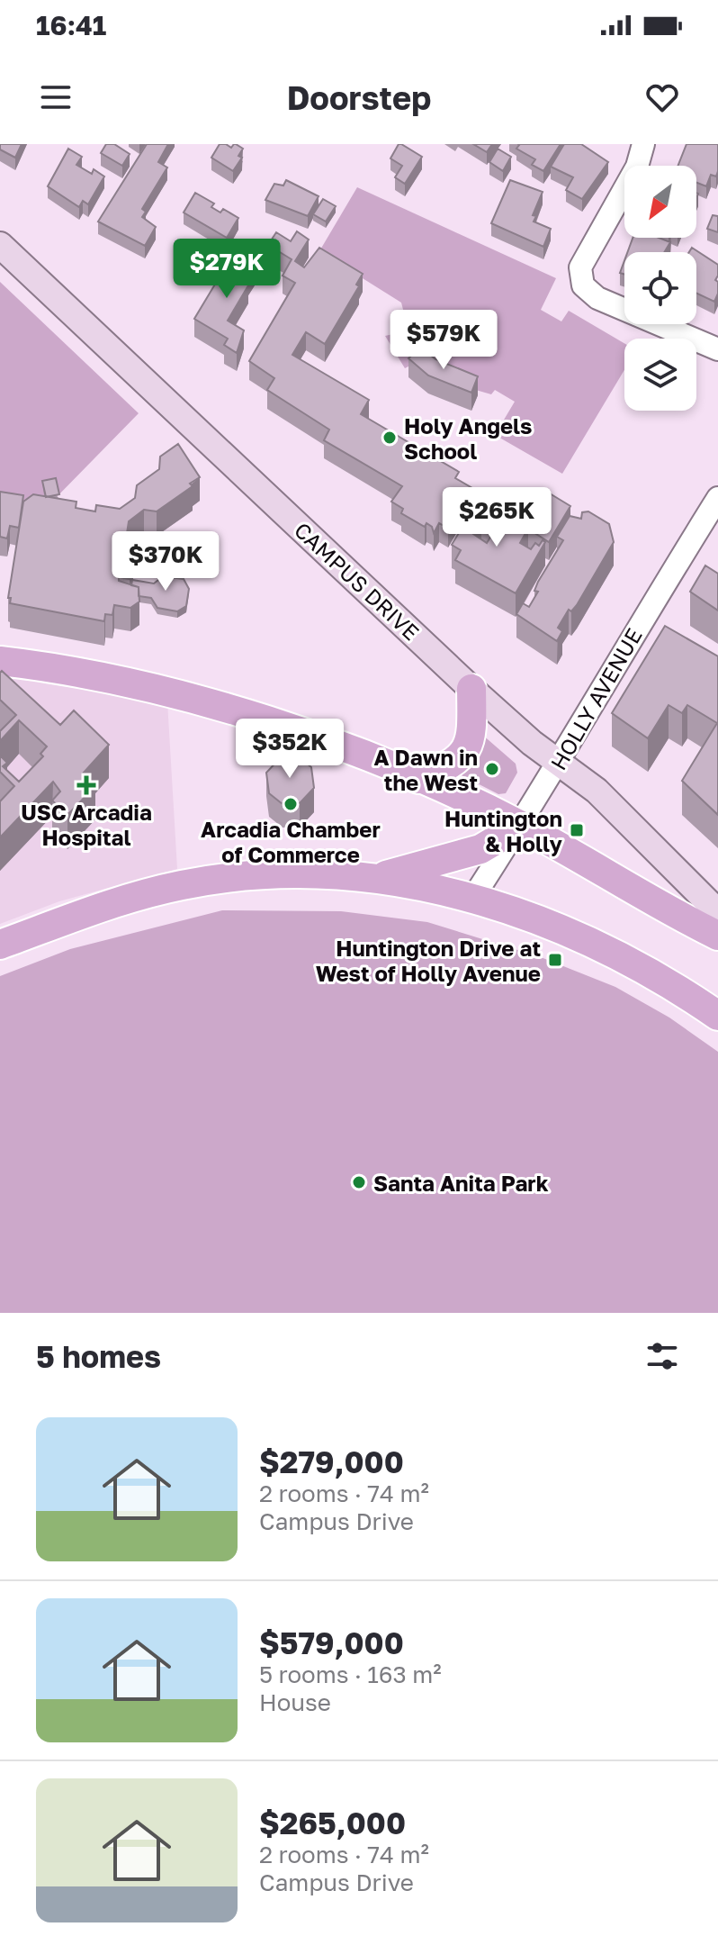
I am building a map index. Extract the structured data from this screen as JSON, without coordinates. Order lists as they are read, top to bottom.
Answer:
{
  "streets": {
    "main road": ["CAMPUS DRIVE"],
    "street": ["HOLLY AVENUE"]
  },
  "crossings": [
    ["CAMPUS DRIVE", "HOLLY AVENUE"]
  ],
  "places": {
    "other": [
      "Holy Angels School",
      "A Dawn in the West",
      "Arcadia Chamber of Commerce",
      "Santa Anita Park"
    ],
    "health": ["USC Arcadia Hospital"],
    "transit": ["Huntington & Holly", "Huntington Drive at West of Holly Avenue"]
  },
  "north": "bottom left",
  "page": {
    "status": "16:41",
    "header": "Doorstep",
    "price": [
      "$279K",
      "$579K",
      "$265K",
      "$370K",
      "$352K"
    ],
    "heading": "5 homes",
    "list": [
      {
        "name": "$279,000",
        "note": "2 rooms · 74 m² · Campus Drive"
      },
      {
        "name": "$579,000",
        "note": "5 rooms · 163 m² · House"
      },
      {
        "name": "$265,000",
        "note": "2 rooms · 74 m² · Campus Drive"
      }
    ]
  }
}
